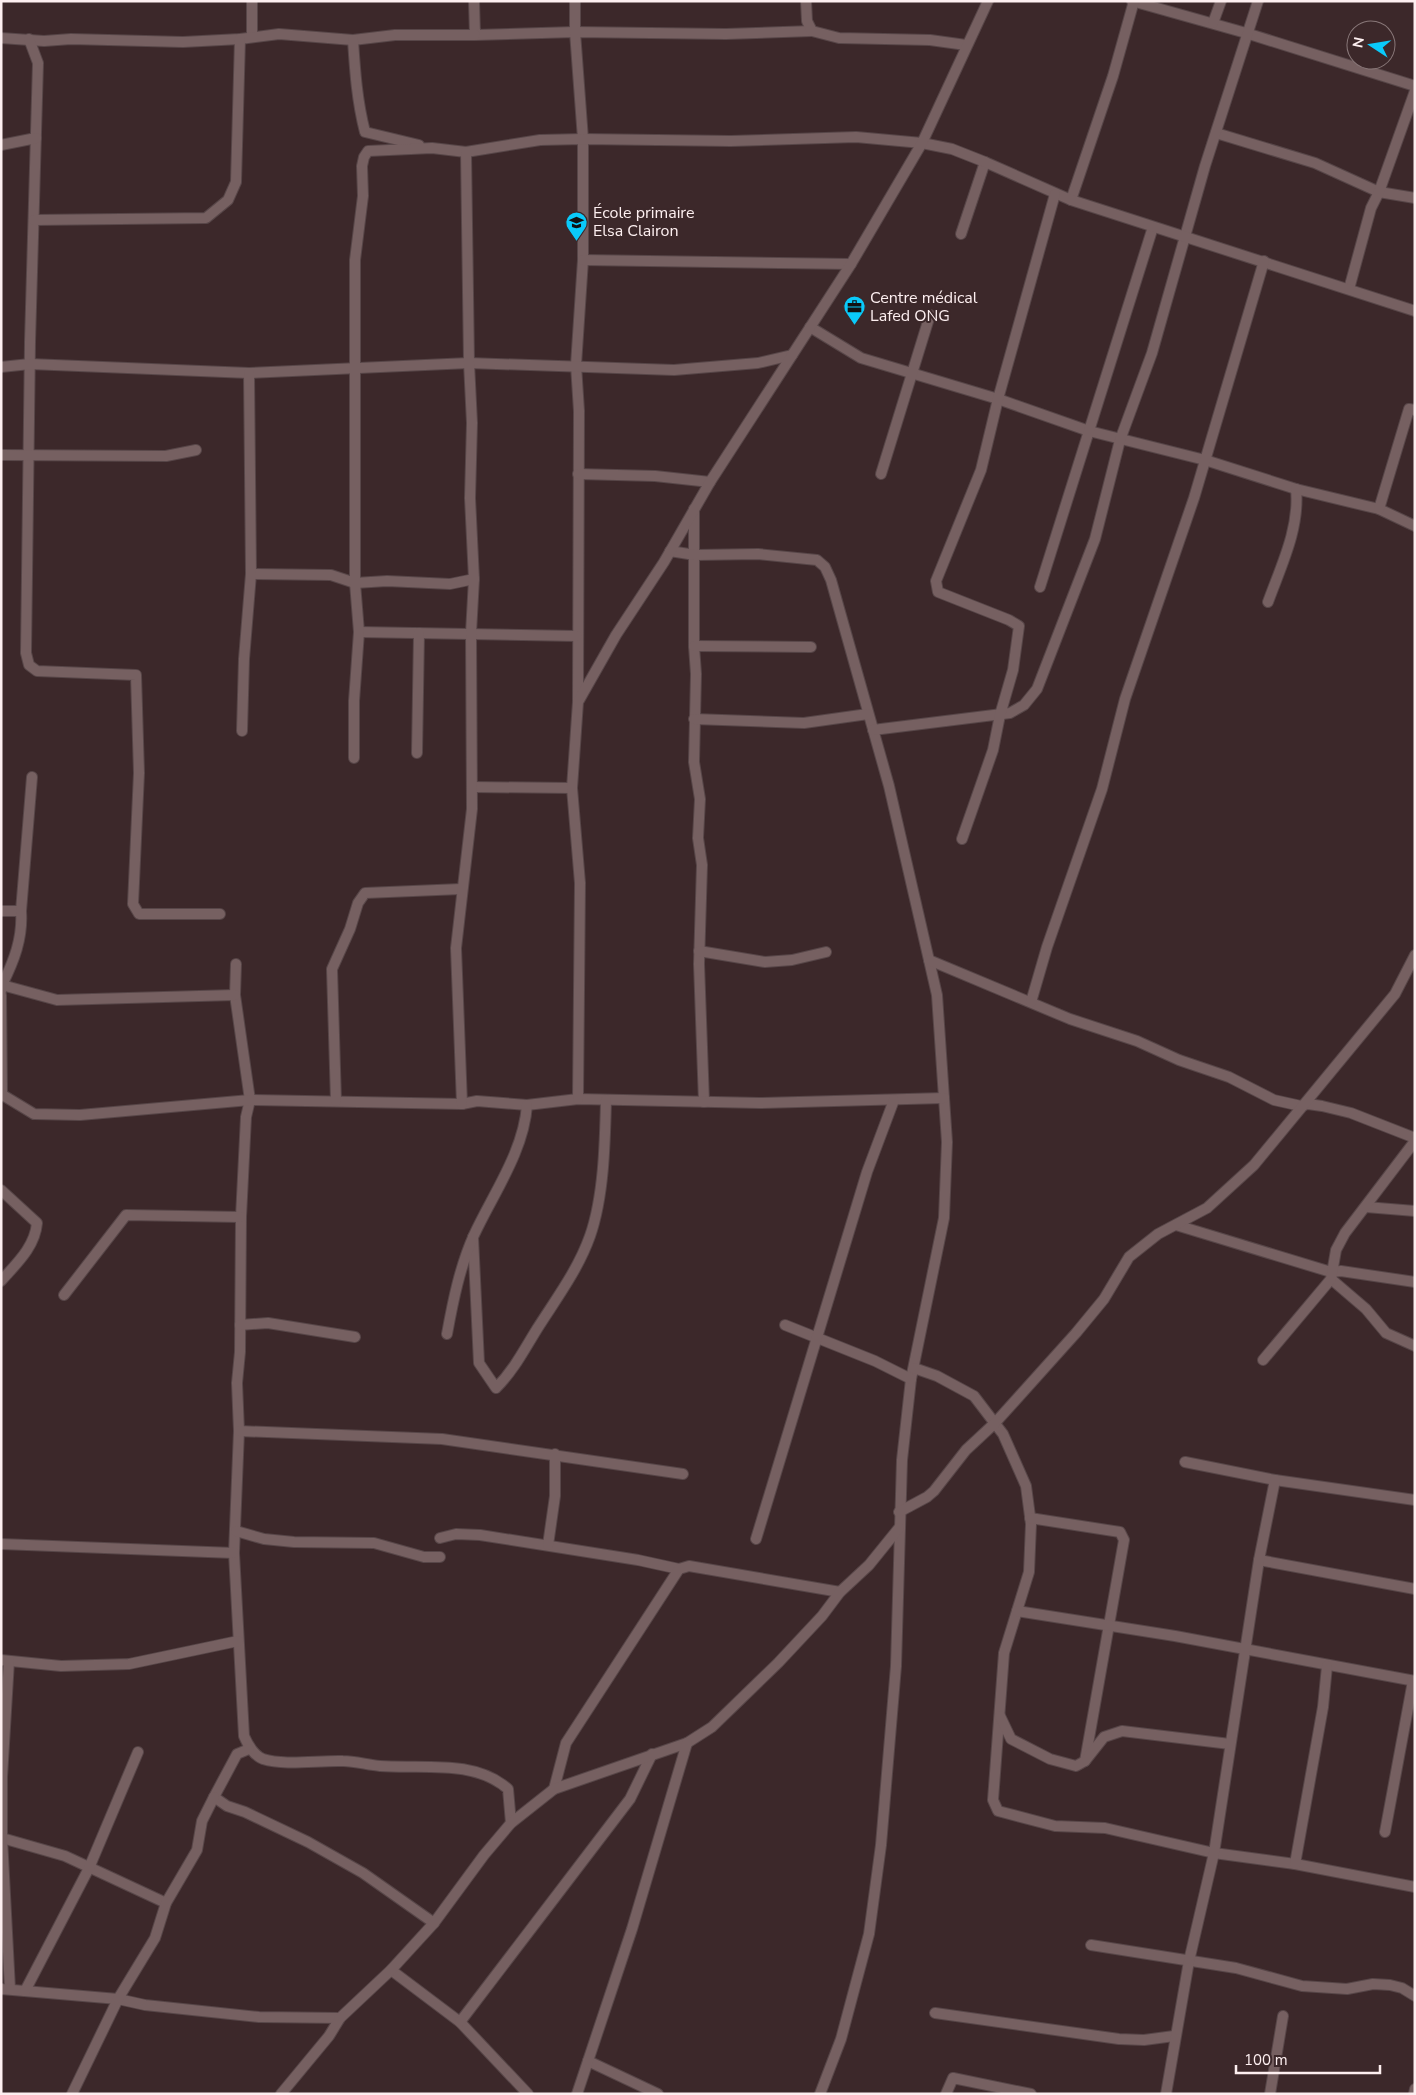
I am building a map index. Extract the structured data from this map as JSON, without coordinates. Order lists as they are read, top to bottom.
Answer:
{
  "places": {
    "school or university": ["École primaire Elsa Clairon"],
    "office": ["Centre médical Lafed ONG"]
  },
  "scale_bar": "100 m",
  "north": "left"
}
